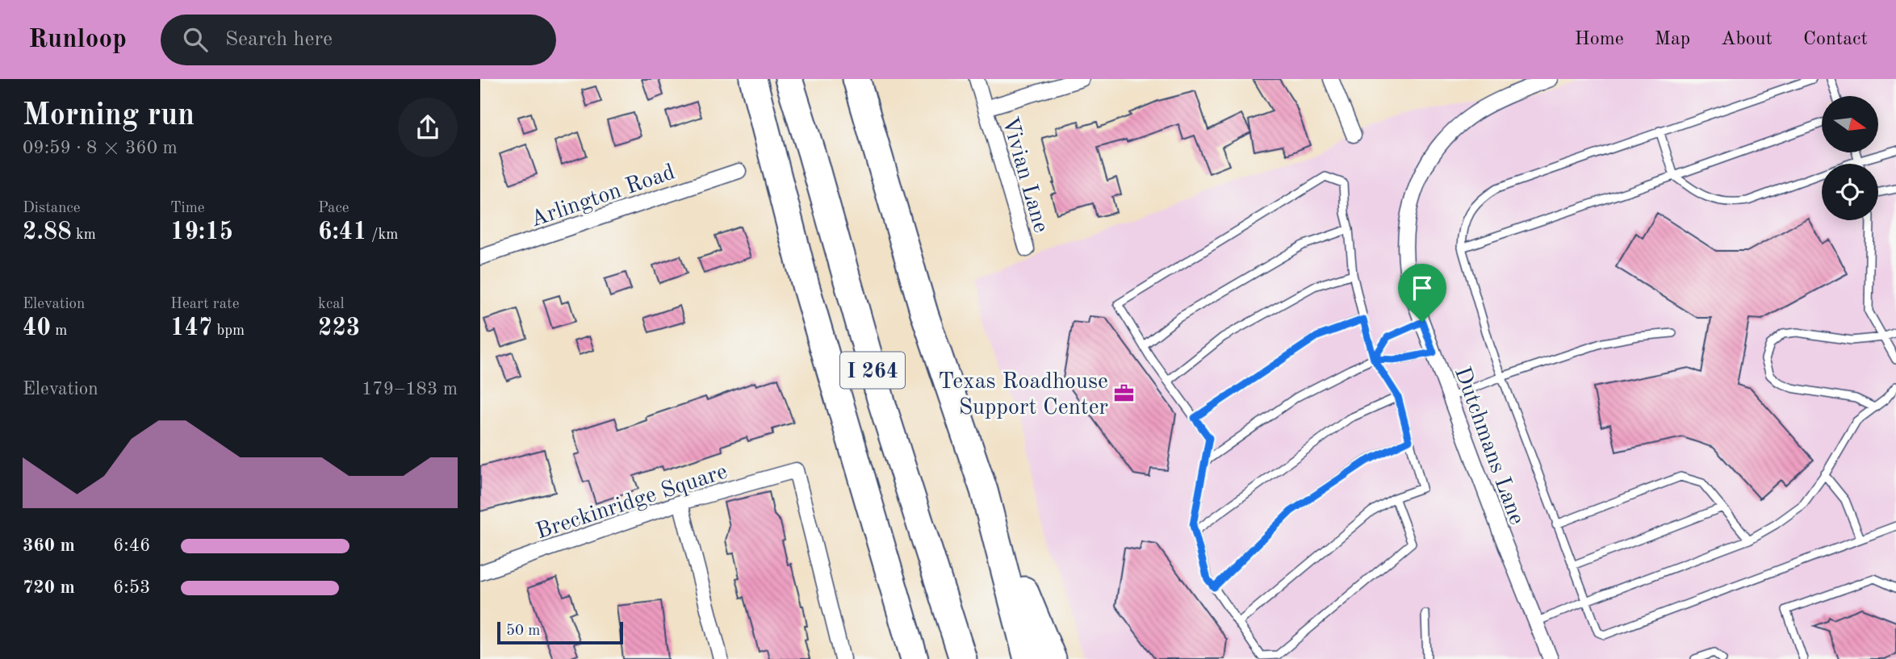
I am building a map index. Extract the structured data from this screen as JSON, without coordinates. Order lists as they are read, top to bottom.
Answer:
{
  "streets": {
    "highway": ["I 264"],
    "street": [
      "Vivian Lane",
      "Arlington Road",
      "Dutchmans Lane",
      "Breckinridge Square"
    ]
  },
  "places": {
    "office": ["Texas Roadhouse Support Center"]
  },
  "scale_bar": "50 m",
  "north": "right",
  "page": {
    "header": "Runloop",
    "search": "Search here",
    "nav": [
      "Home",
      "Map",
      "About",
      "Contact"
    ],
    "heading": ["Morning run", "09:59 · 8 × 360 m"],
    "stats": [
      ["Distance", "2.88 km"],
      ["Time", "19:15"],
      ["Pace", "6:41 /km"],
      ["Elevation", "40 m"],
      ["Heart rate", "147 bpm"],
      ["kcal", "223"]
    ],
    "chart": ["Elevation", "179–183 m"],
    "list": [
      {
        "name": "360 m",
        "note": "6:46"
      },
      {
        "name": "720 m",
        "note": "6:53"
      }
    ],
    "scale": "50 m"
  }
}
